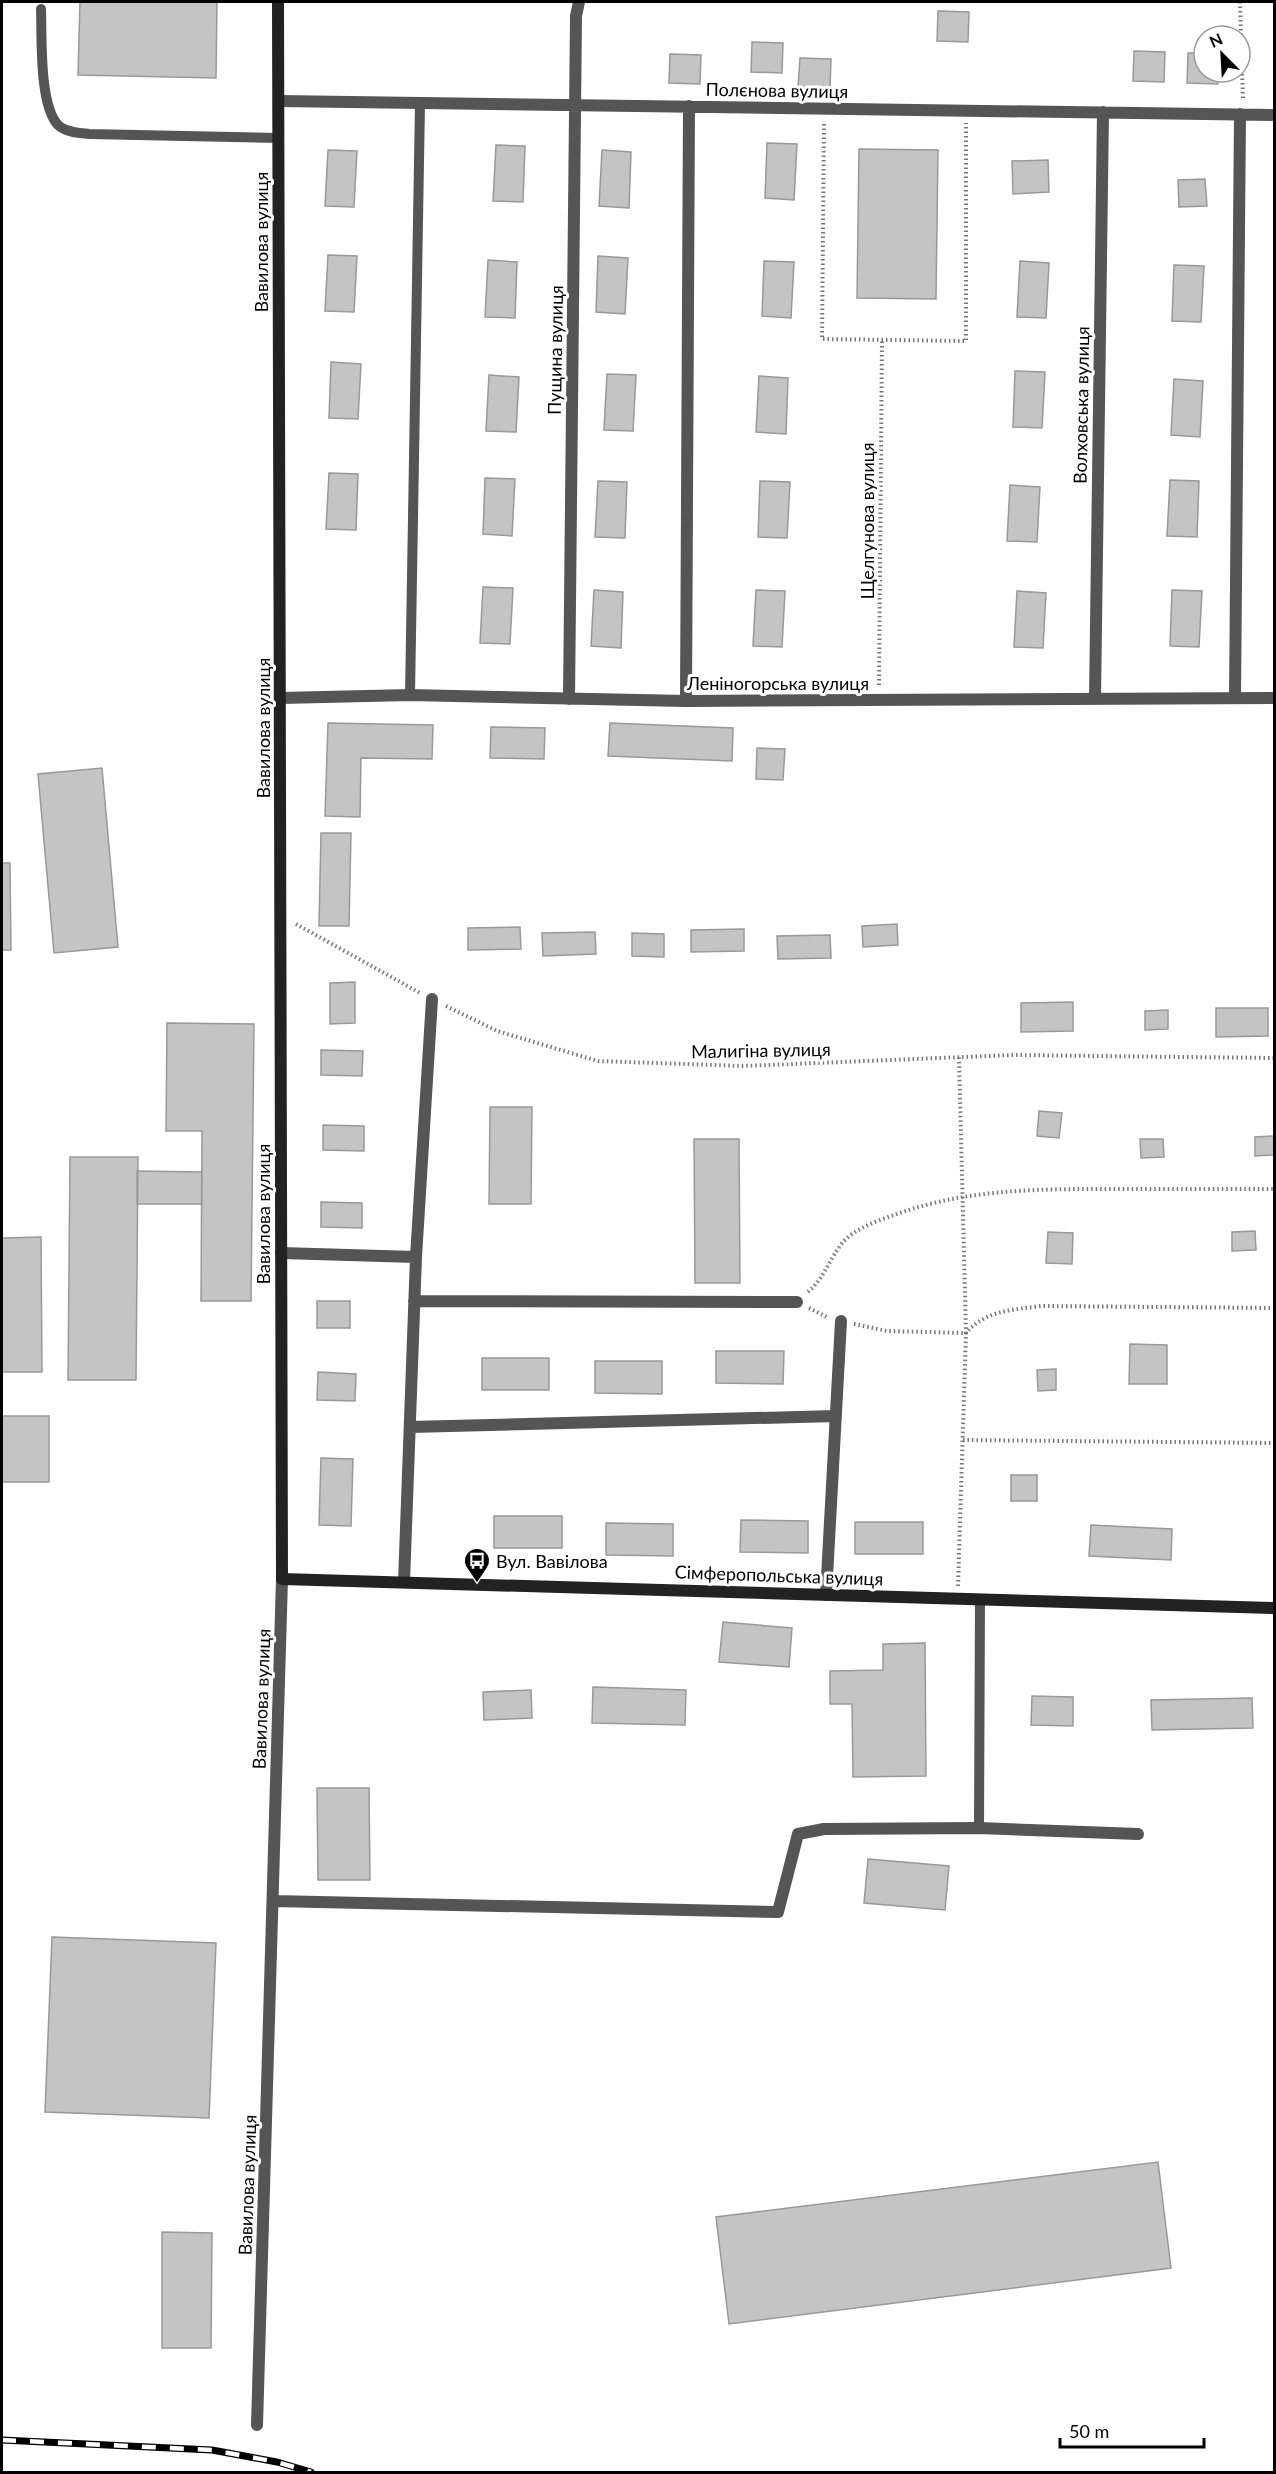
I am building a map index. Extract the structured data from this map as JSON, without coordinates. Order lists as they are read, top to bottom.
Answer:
{
  "streets": {
    "street": [
      "Полєнова вулиця",
      "Вавилова вулиця",
      "Пущина вулиця",
      "Волховська вулиця",
      "Леніногорська вулиця",
      "Сімферопольська вулиця"
    ],
    "path": ["Щелгунова вулиця", "Малигіна вулиця"]
  },
  "crossings": [
    ["Полєнова вулиця", "Вавилова вулиця"],
    ["Полєнова вулиця", "Пущина вулиця"],
    ["Полєнова вулиця", "Волховська вулиця"],
    ["Вавилова вулиця", "Леніногорська вулиця"],
    ["Вавилова вулиця", "Малигіна вулиця"],
    ["Вавилова вулиця", "Сімферопольська вулиця"],
    ["Пущина вулиця", "Леніногорська вулиця"],
    ["Волховська вулиця", "Леніногорська вулиця"],
    ["Щелгунова вулиця", "Леніногорська вулиця"]
  ],
  "places": {
    "bus stop": ["Вул. Вавілова"]
  },
  "scale_bar": "50 m",
  "north": "top left"
}
